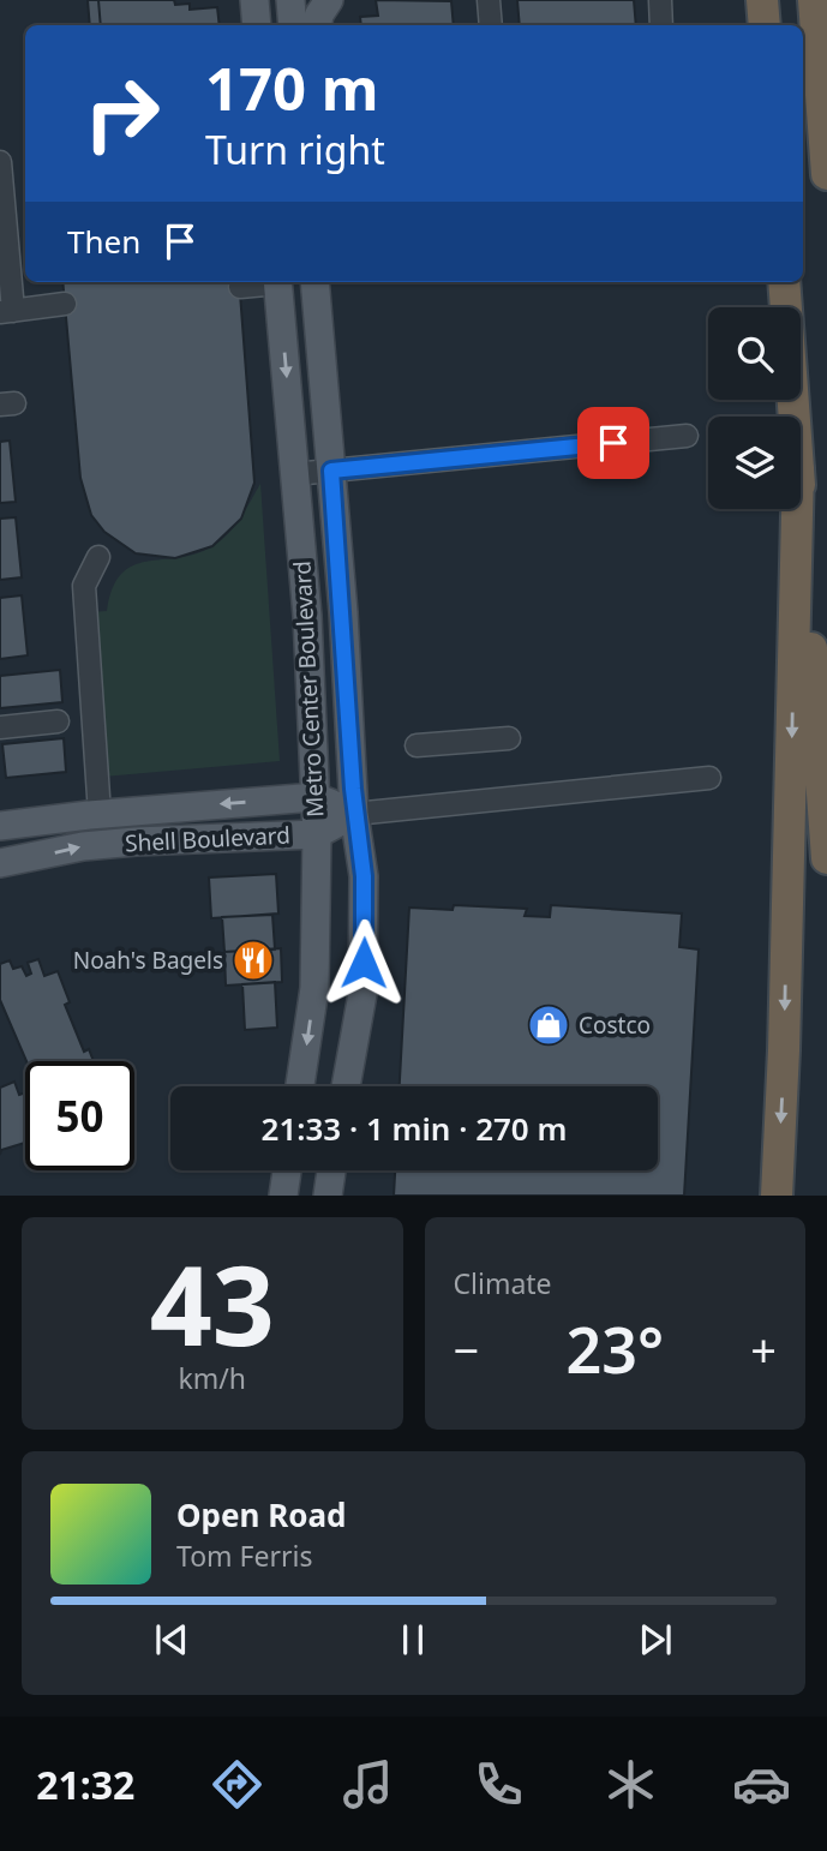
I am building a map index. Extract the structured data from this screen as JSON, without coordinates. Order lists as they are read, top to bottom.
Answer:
{
  "streets": {
    "main road": ["Metro Center Boulevard", "Shell Boulevard"]
  },
  "crossings": [
    ["Metro Center Boulevard", "Shell Boulevard"]
  ],
  "places": {
    "restaurant": ["Noah's Bagels"],
    "shop": ["Costco"]
  },
  "page": {
    "turn": ["170 m", "Turn right"],
    "then": "Then",
    "limit": "50",
    "trip": "21:33 · 1 min · 270 m",
    "tile": [
      ["43", "km/h"],
      "Climate"
    ],
    "heat": ["−", "23°", "+"],
    "song": ["Open Road", "Tom Ferris"],
    "tabs": "21:32"
  }
}
